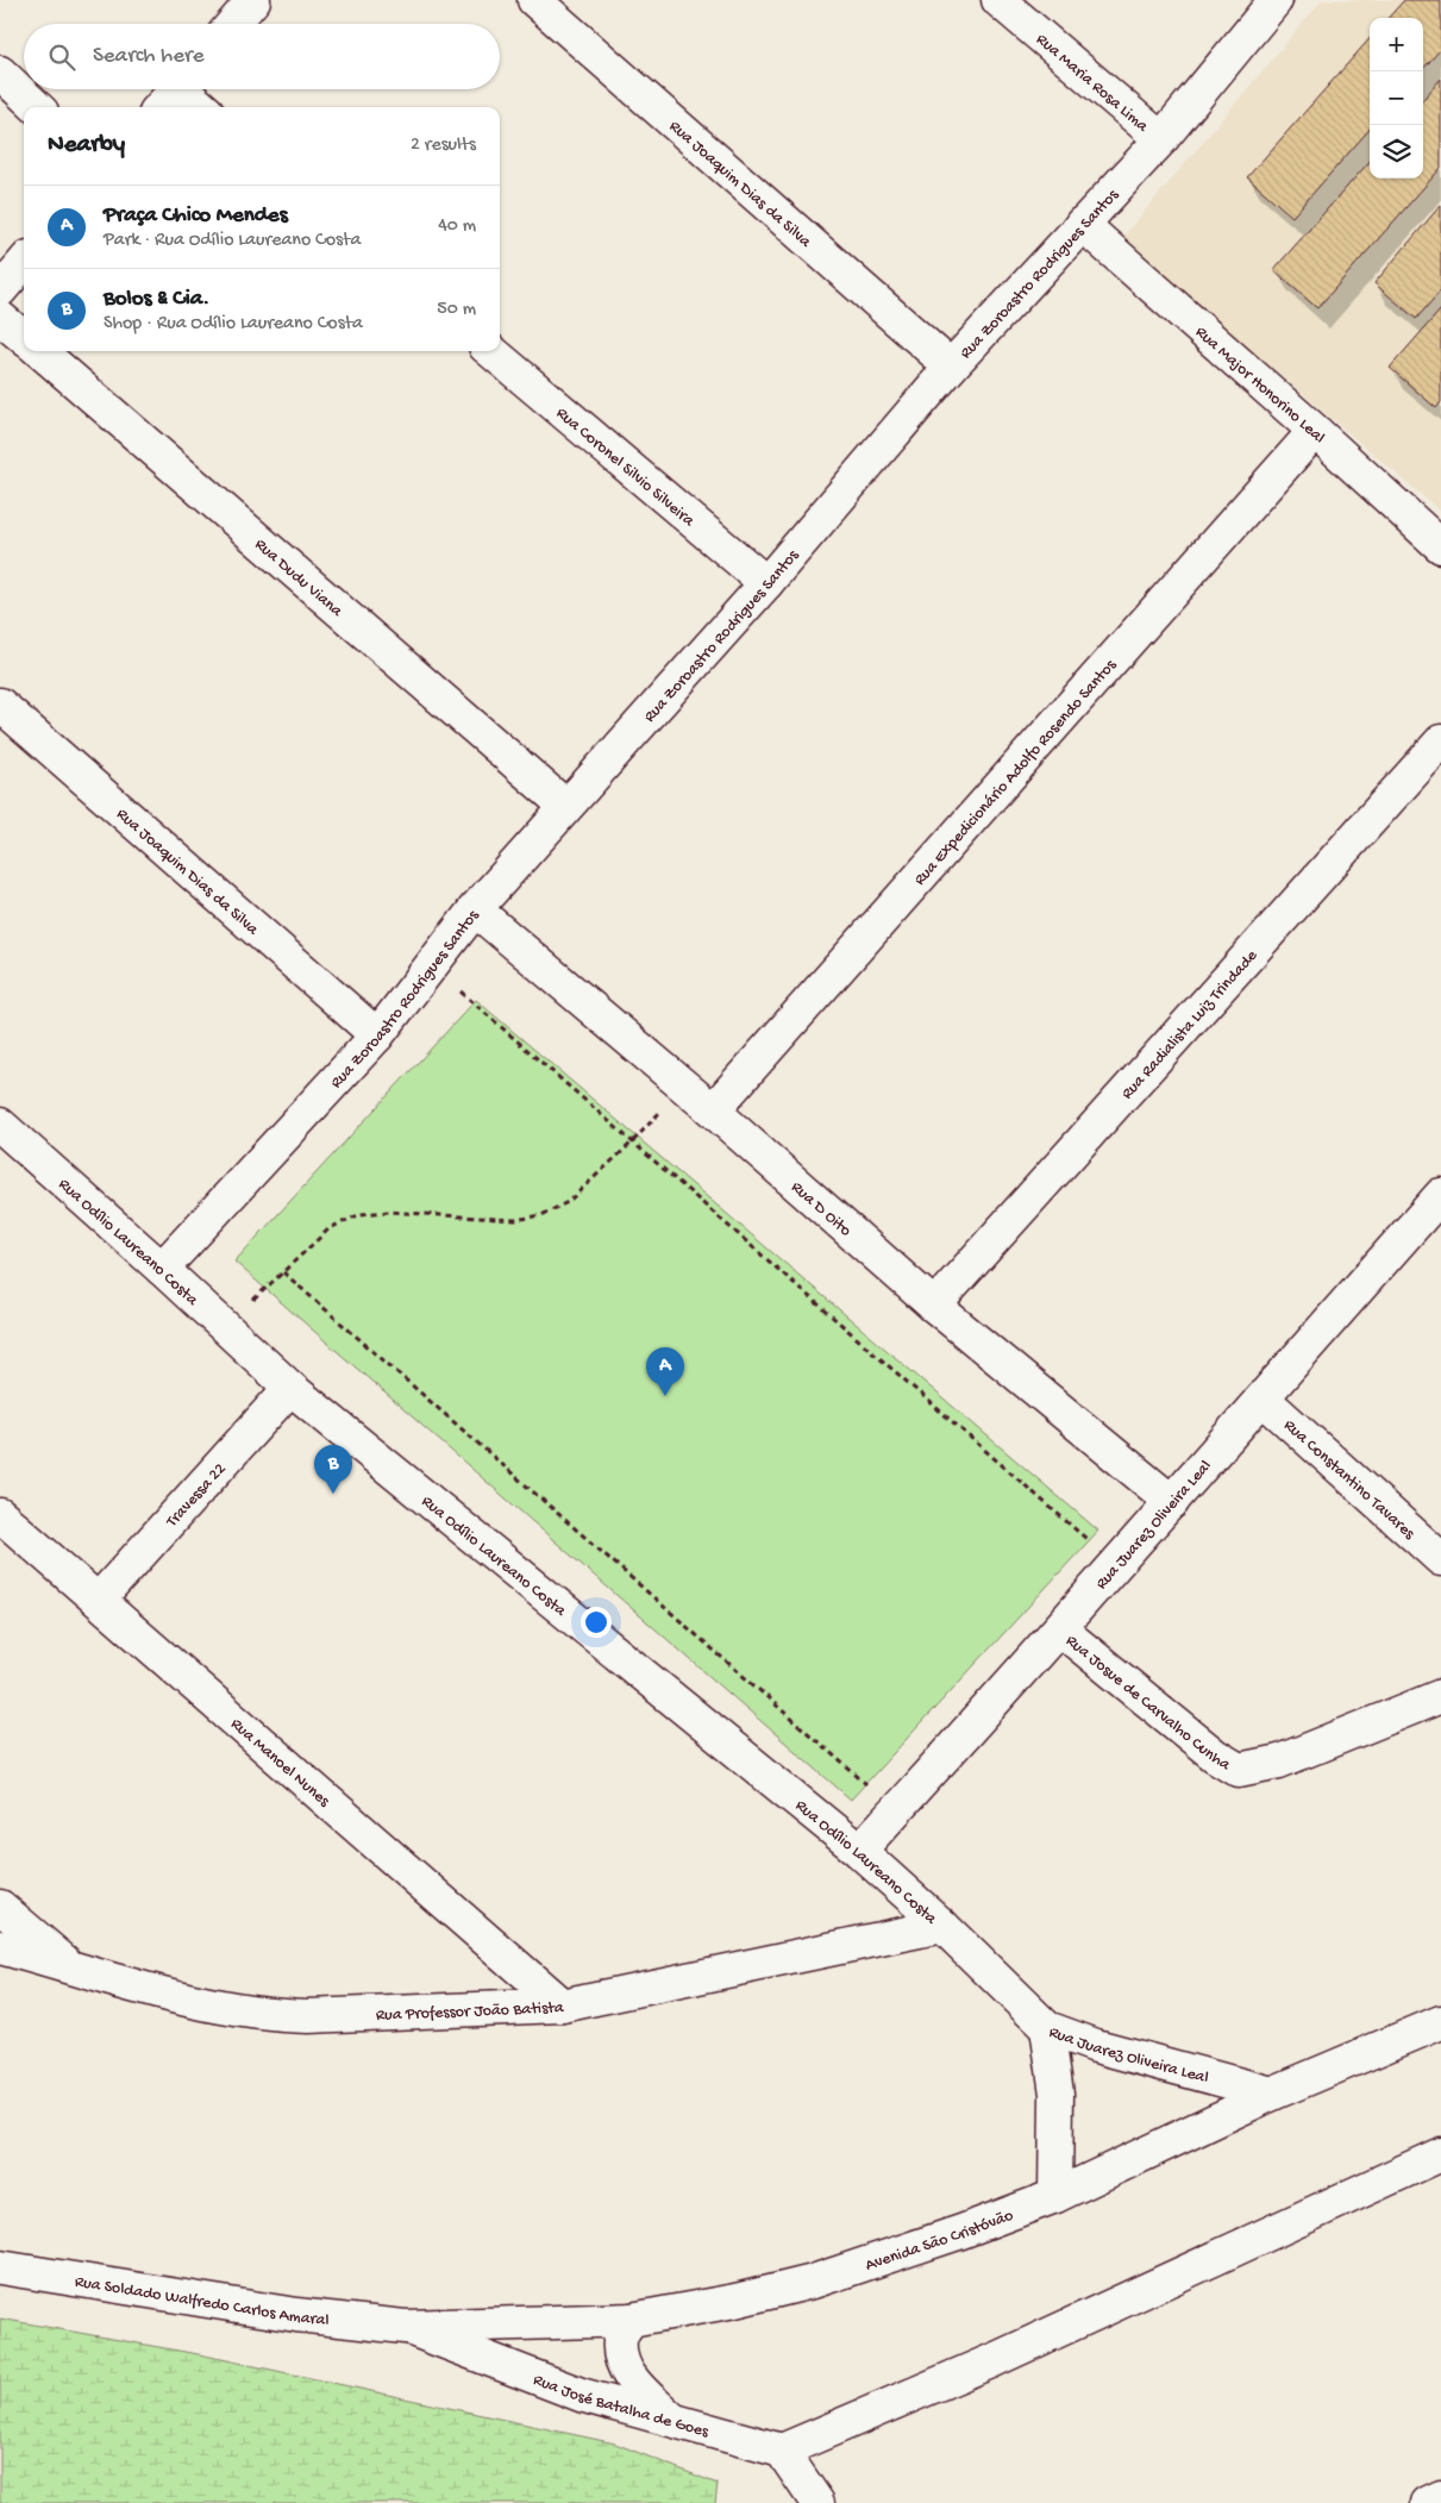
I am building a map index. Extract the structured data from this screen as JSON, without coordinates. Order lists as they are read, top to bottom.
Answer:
{
  "streets": {
    "street": [
      "Rua Maria Rosa Lima",
      "Rua Joaquim Dias da Silva",
      "Rua Zoroastro Rodrigues Santos",
      "Rua Major Honorino Leal",
      "Rua Coronel Silvio Silveira",
      "Rua Dudu Viana",
      "Rua Expedicionário Adolfo Rosendo Santos",
      "Rua Radialista Luiz Trindade",
      "Rua D Oito",
      "Rua Odílio Laureano Costa",
      "Rua Constantino Tavares",
      "Travessa 22",
      "Rua Juarez Oliveira Leal",
      "Rua Josue de Carvalho Cunha",
      "Rua Manoel Nunes",
      "Rua Professor João Batista",
      "Avenida São Cristóvão",
      "Rua Soldado Walfredo Carlos Amaral",
      "Rua José Batalha de Goes"
    ]
  },
  "crossings": [
    ["Rua Maria Rosa Lima", "Rua Zoroastro Rodrigues Santos"],
    ["Rua Joaquim Dias da Silva", "Rua Zoroastro Rodrigues Santos"],
    ["Rua Zoroastro Rodrigues Santos", "Rua Major Honorino Leal"],
    ["Rua Zoroastro Rodrigues Santos", "Rua Coronel Silvio Silveira"],
    ["Rua Zoroastro Rodrigues Santos", "Rua Dudu Viana"],
    ["Rua Zoroastro Rodrigues Santos", "Rua D Oito"],
    ["Rua Zoroastro Rodrigues Santos", "Rua Odílio Laureano Costa"],
    ["Rua Major Honorino Leal", "Rua Expedicionário Adolfo Rosendo Santos"],
    ["Rua Expedicionário Adolfo Rosendo Santos", "Rua D Oito"],
    ["Rua Radialista Luiz Trindade", "Rua D Oito"],
    ["Rua D Oito", "Rua Juarez Oliveira Leal"],
    ["Rua Odílio Laureano Costa", "Travessa 22"],
    ["Rua Odílio Laureano Costa", "Rua Juarez Oliveira Leal"],
    ["Rua Odílio Laureano Costa", "Rua Professor João Batista"],
    ["Rua Constantino Tavares", "Rua Juarez Oliveira Leal"],
    ["Travessa 22", "Rua Manoel Nunes"],
    ["Rua Juarez Oliveira Leal", "Rua Josue de Carvalho Cunha"],
    ["Rua Juarez Oliveira Leal", "Avenida São Cristóvão"],
    ["Rua Manoel Nunes", "Rua Professor João Batista"],
    ["Avenida São Cristóvão", "Rua Soldado Walfredo Carlos Amaral"],
    ["Avenida São Cristóvão", "Rua José Batalha de Goes"],
    ["Rua Soldado Walfredo Carlos Amaral", "Rua José Batalha de Goes"]
  ],
  "page": {
    "map_buttons": ["+", "−"],
    "search": "Search here",
    "heading": ["Nearby", "2 results"],
    "list": [
      {
        "mark": "A",
        "name": "Praça Chico Mendes",
        "note": "Park · Rua Odílio Laureano Costa",
        "value": "40 m"
      },
      {
        "mark": "B",
        "name": "Bolos & Cia.",
        "note": "Shop · Rua Odílio Laureano Costa",
        "value": "50 m"
      }
    ],
    "pins": ["A", "B"]
  }
}
